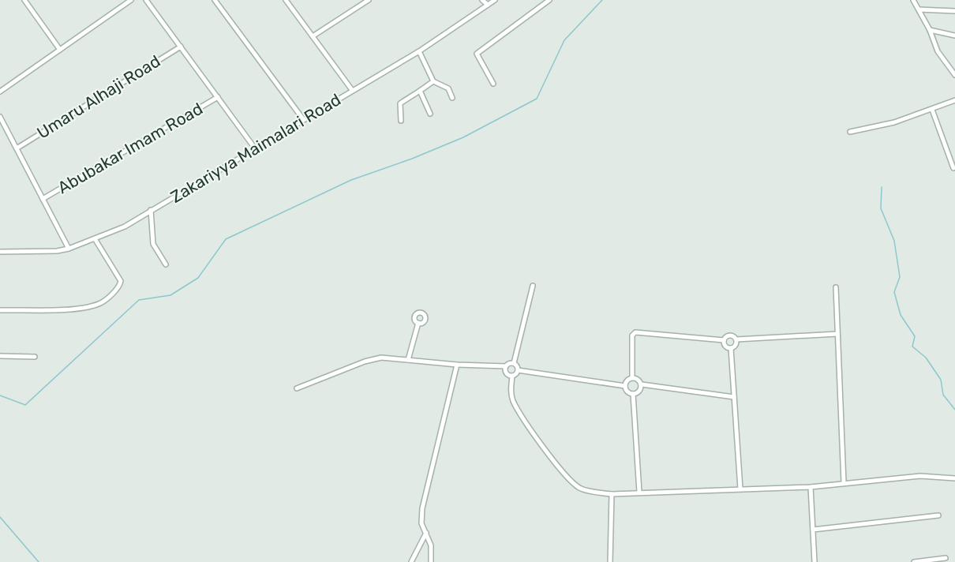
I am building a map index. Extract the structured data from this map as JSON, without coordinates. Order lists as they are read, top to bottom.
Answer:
{
  "streets": {
    "street": ["Umaru Alhaji Road", "Abubakar Imam Road", "Zakariyya Maimalari Road"]
  }
}
